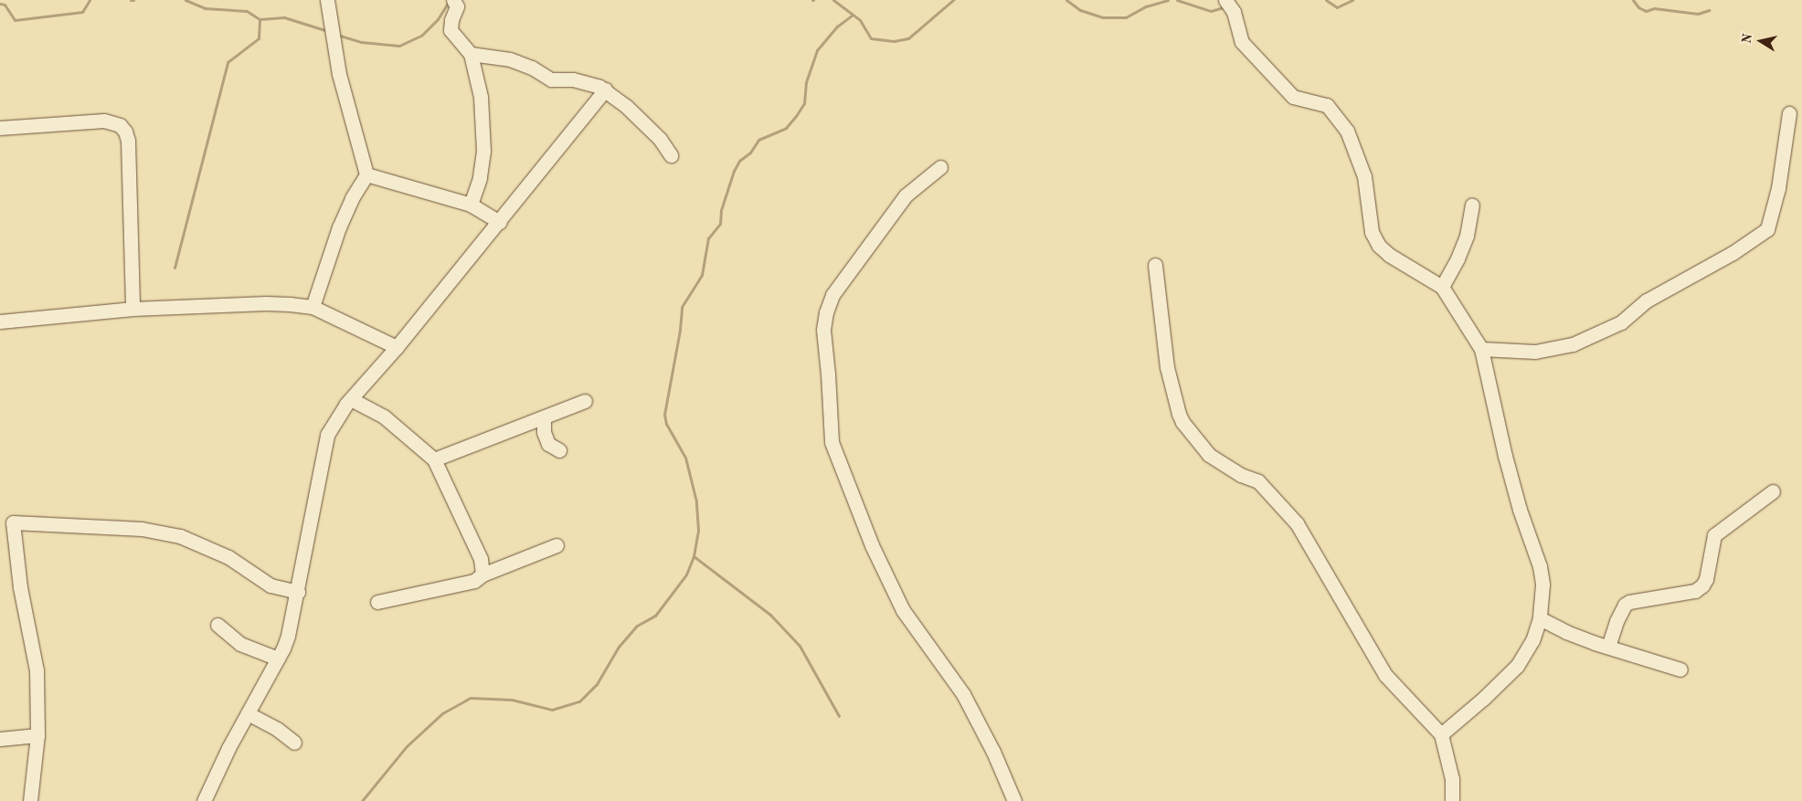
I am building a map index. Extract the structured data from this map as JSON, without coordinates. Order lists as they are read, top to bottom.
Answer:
{
  "north": "left"
}
